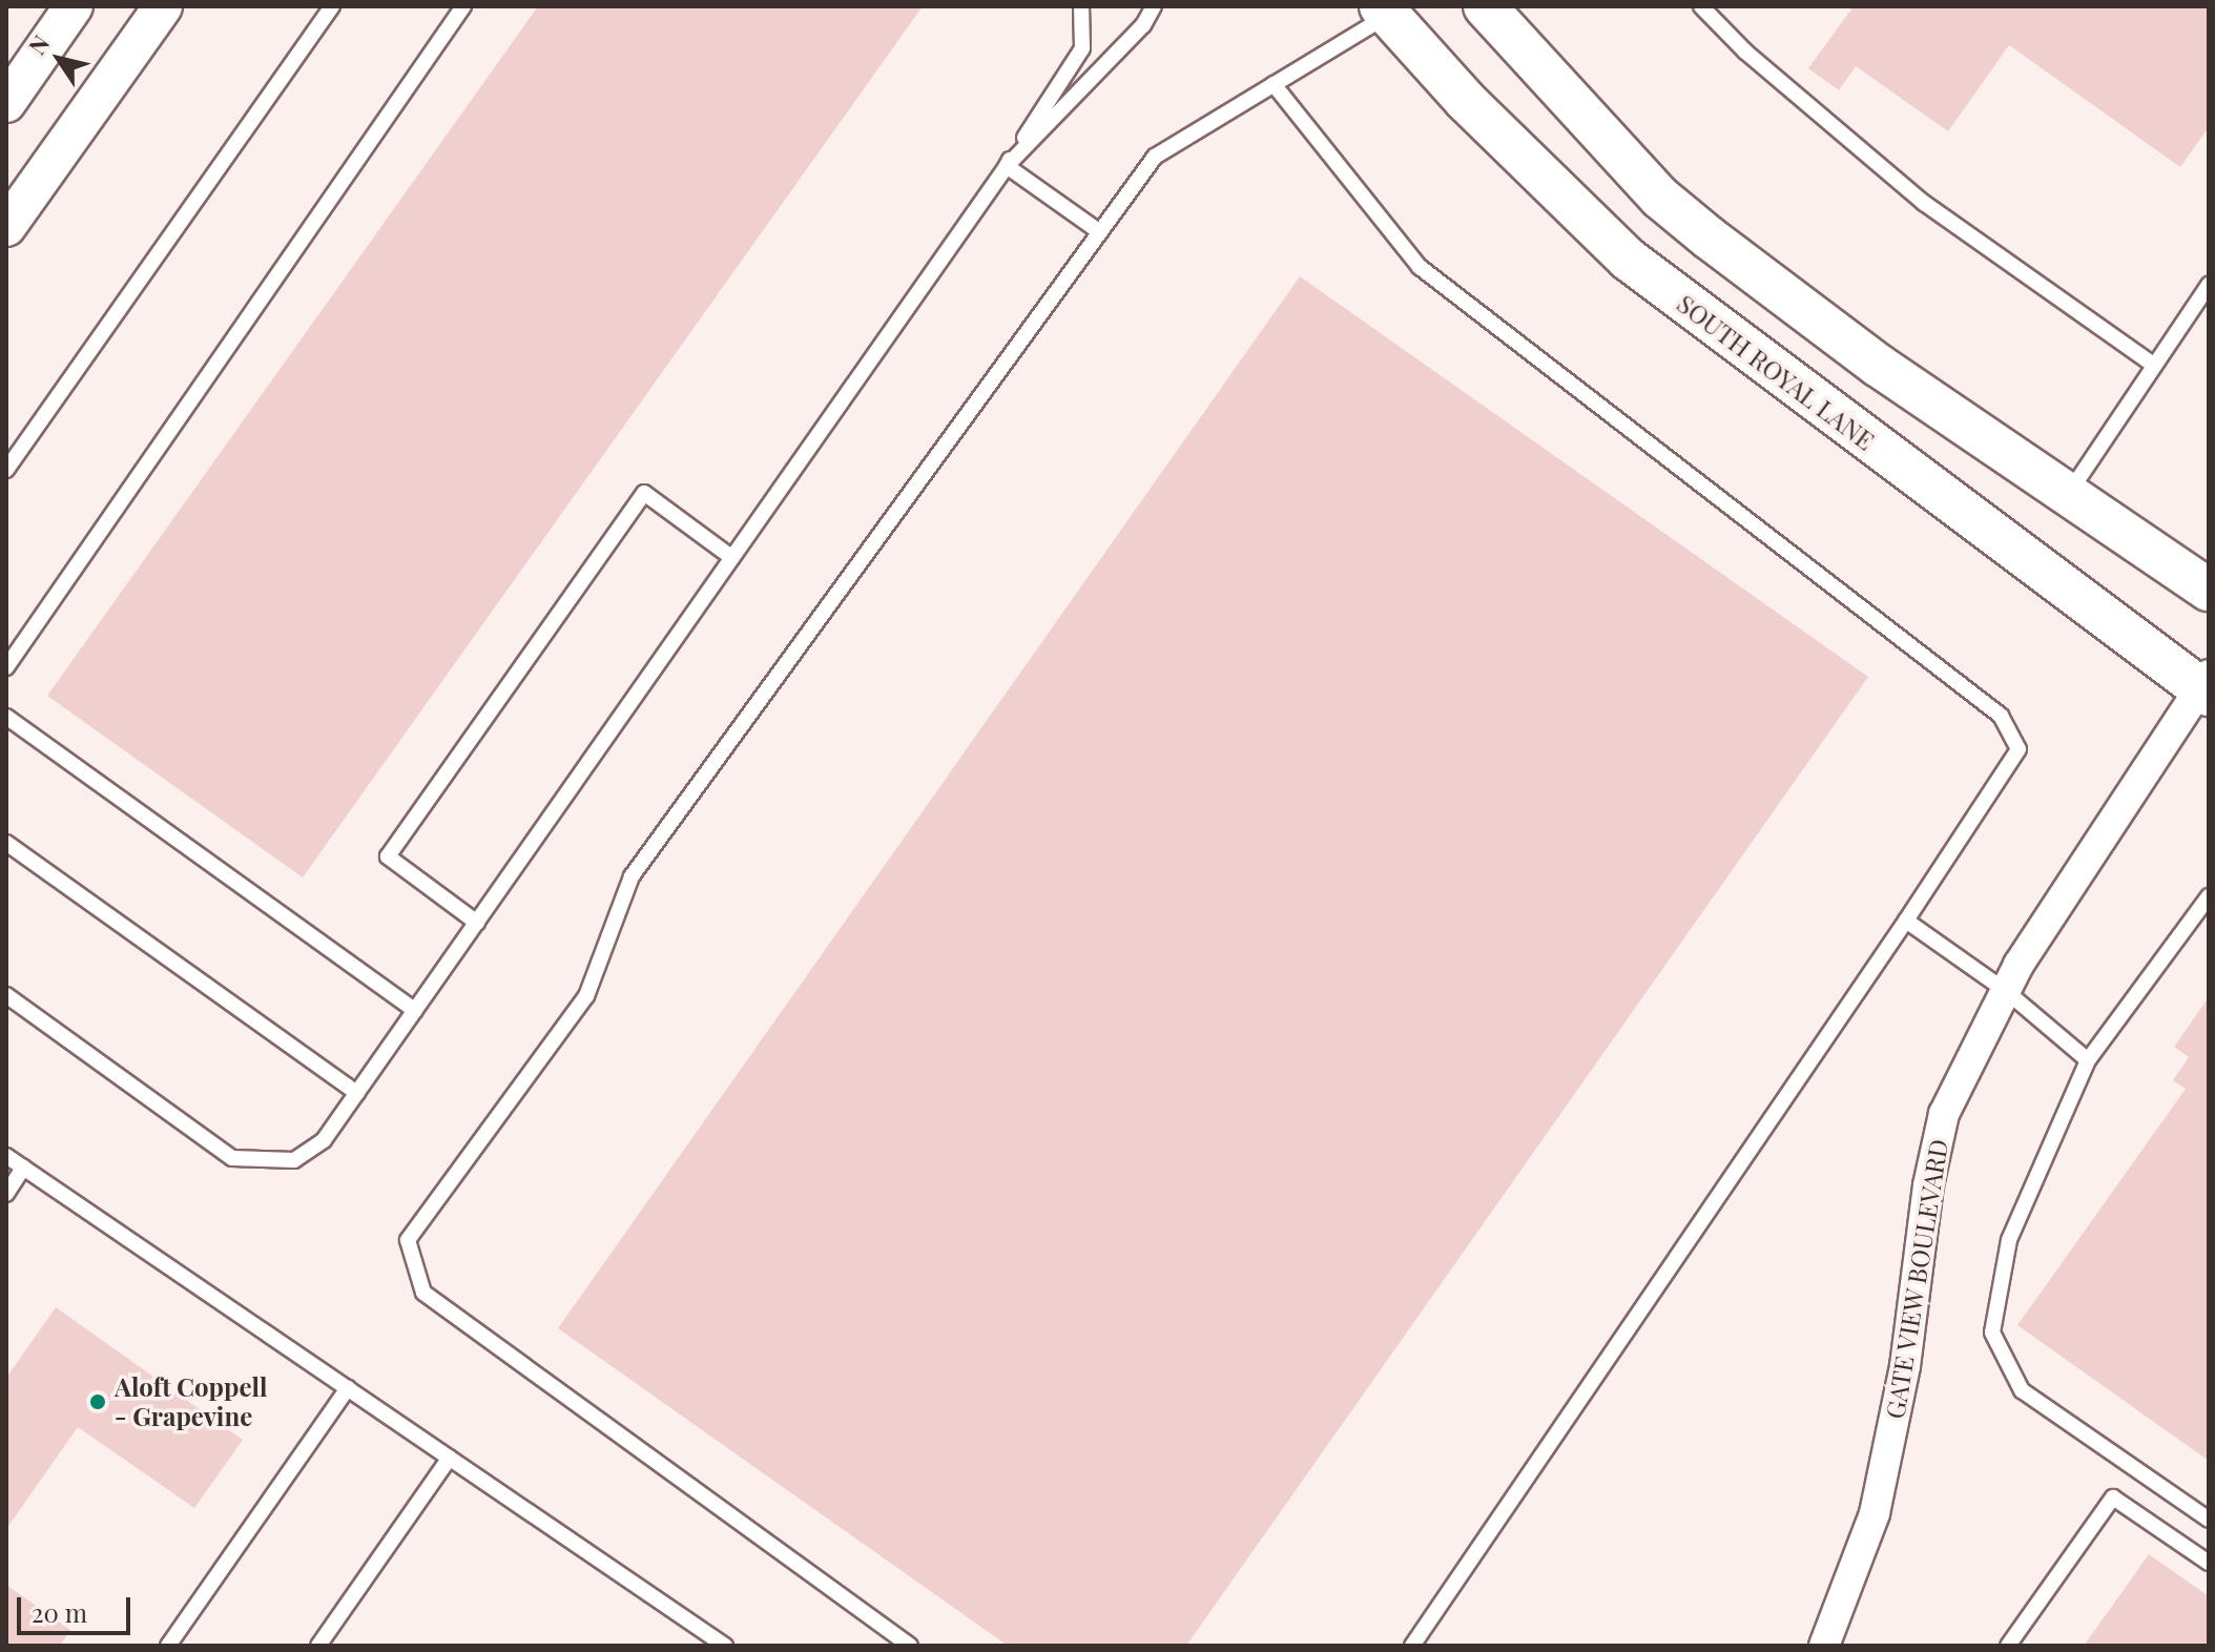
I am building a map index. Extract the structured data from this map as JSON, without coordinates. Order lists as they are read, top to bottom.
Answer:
{
  "streets": {
    "main road": ["SOUTH ROYAL LANE"],
    "street": ["GATE VIEW BOULEVARD"]
  },
  "crossings": [
    ["SOUTH ROYAL LANE", "GATE VIEW BOULEVARD"]
  ],
  "places": ["Aloft Coppell - Grapevine"],
  "scale_bar": "20 m",
  "north": "top left"
}
